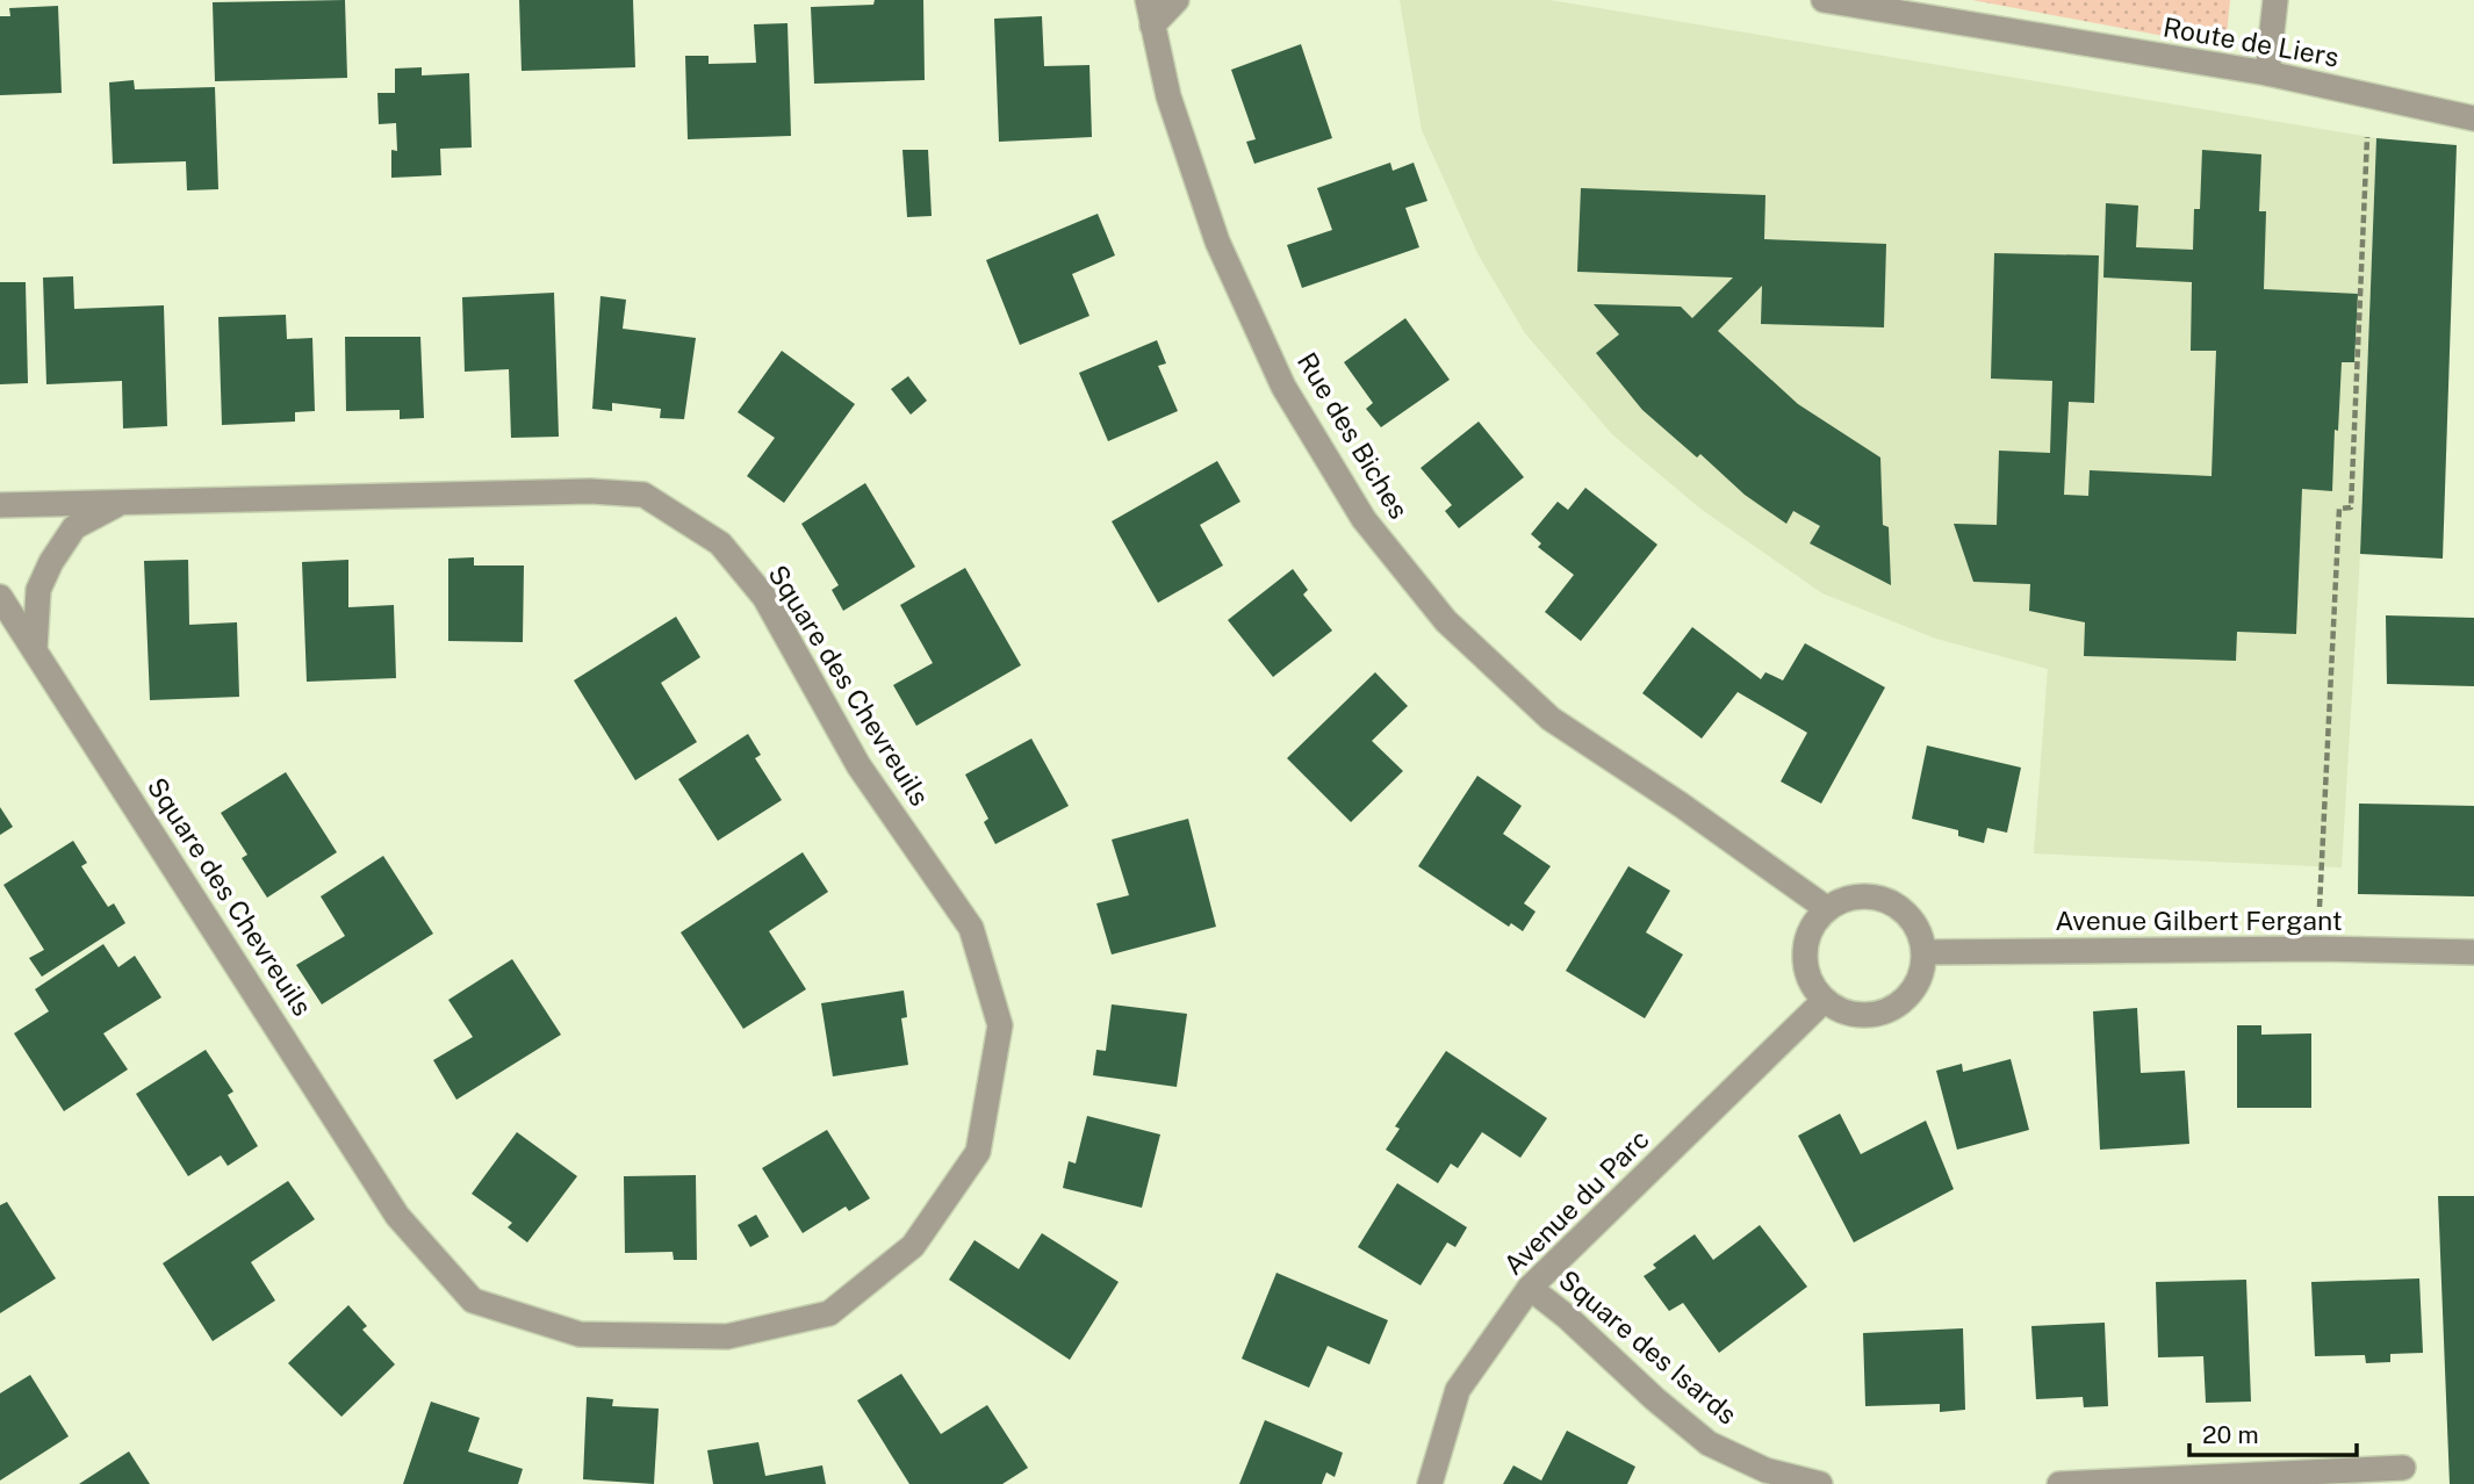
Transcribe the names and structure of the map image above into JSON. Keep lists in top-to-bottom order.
{
  "streets": {
    "street": [
      "Route de Liers",
      "Rue des Biches",
      "Square des Chevreuils",
      "Avenue Gilbert Fergant",
      "Avenue du Parc",
      "Square des Isards"
    ]
  },
  "crossings": [
    ["Rue des Biches", "Avenue Gilbert Fergant"],
    ["Rue des Biches", "Avenue du Parc"],
    ["Avenue Gilbert Fergant", "Avenue du Parc"],
    ["Avenue du Parc", "Square des Isards"]
  ],
  "scale_bar": "20 m"
}
